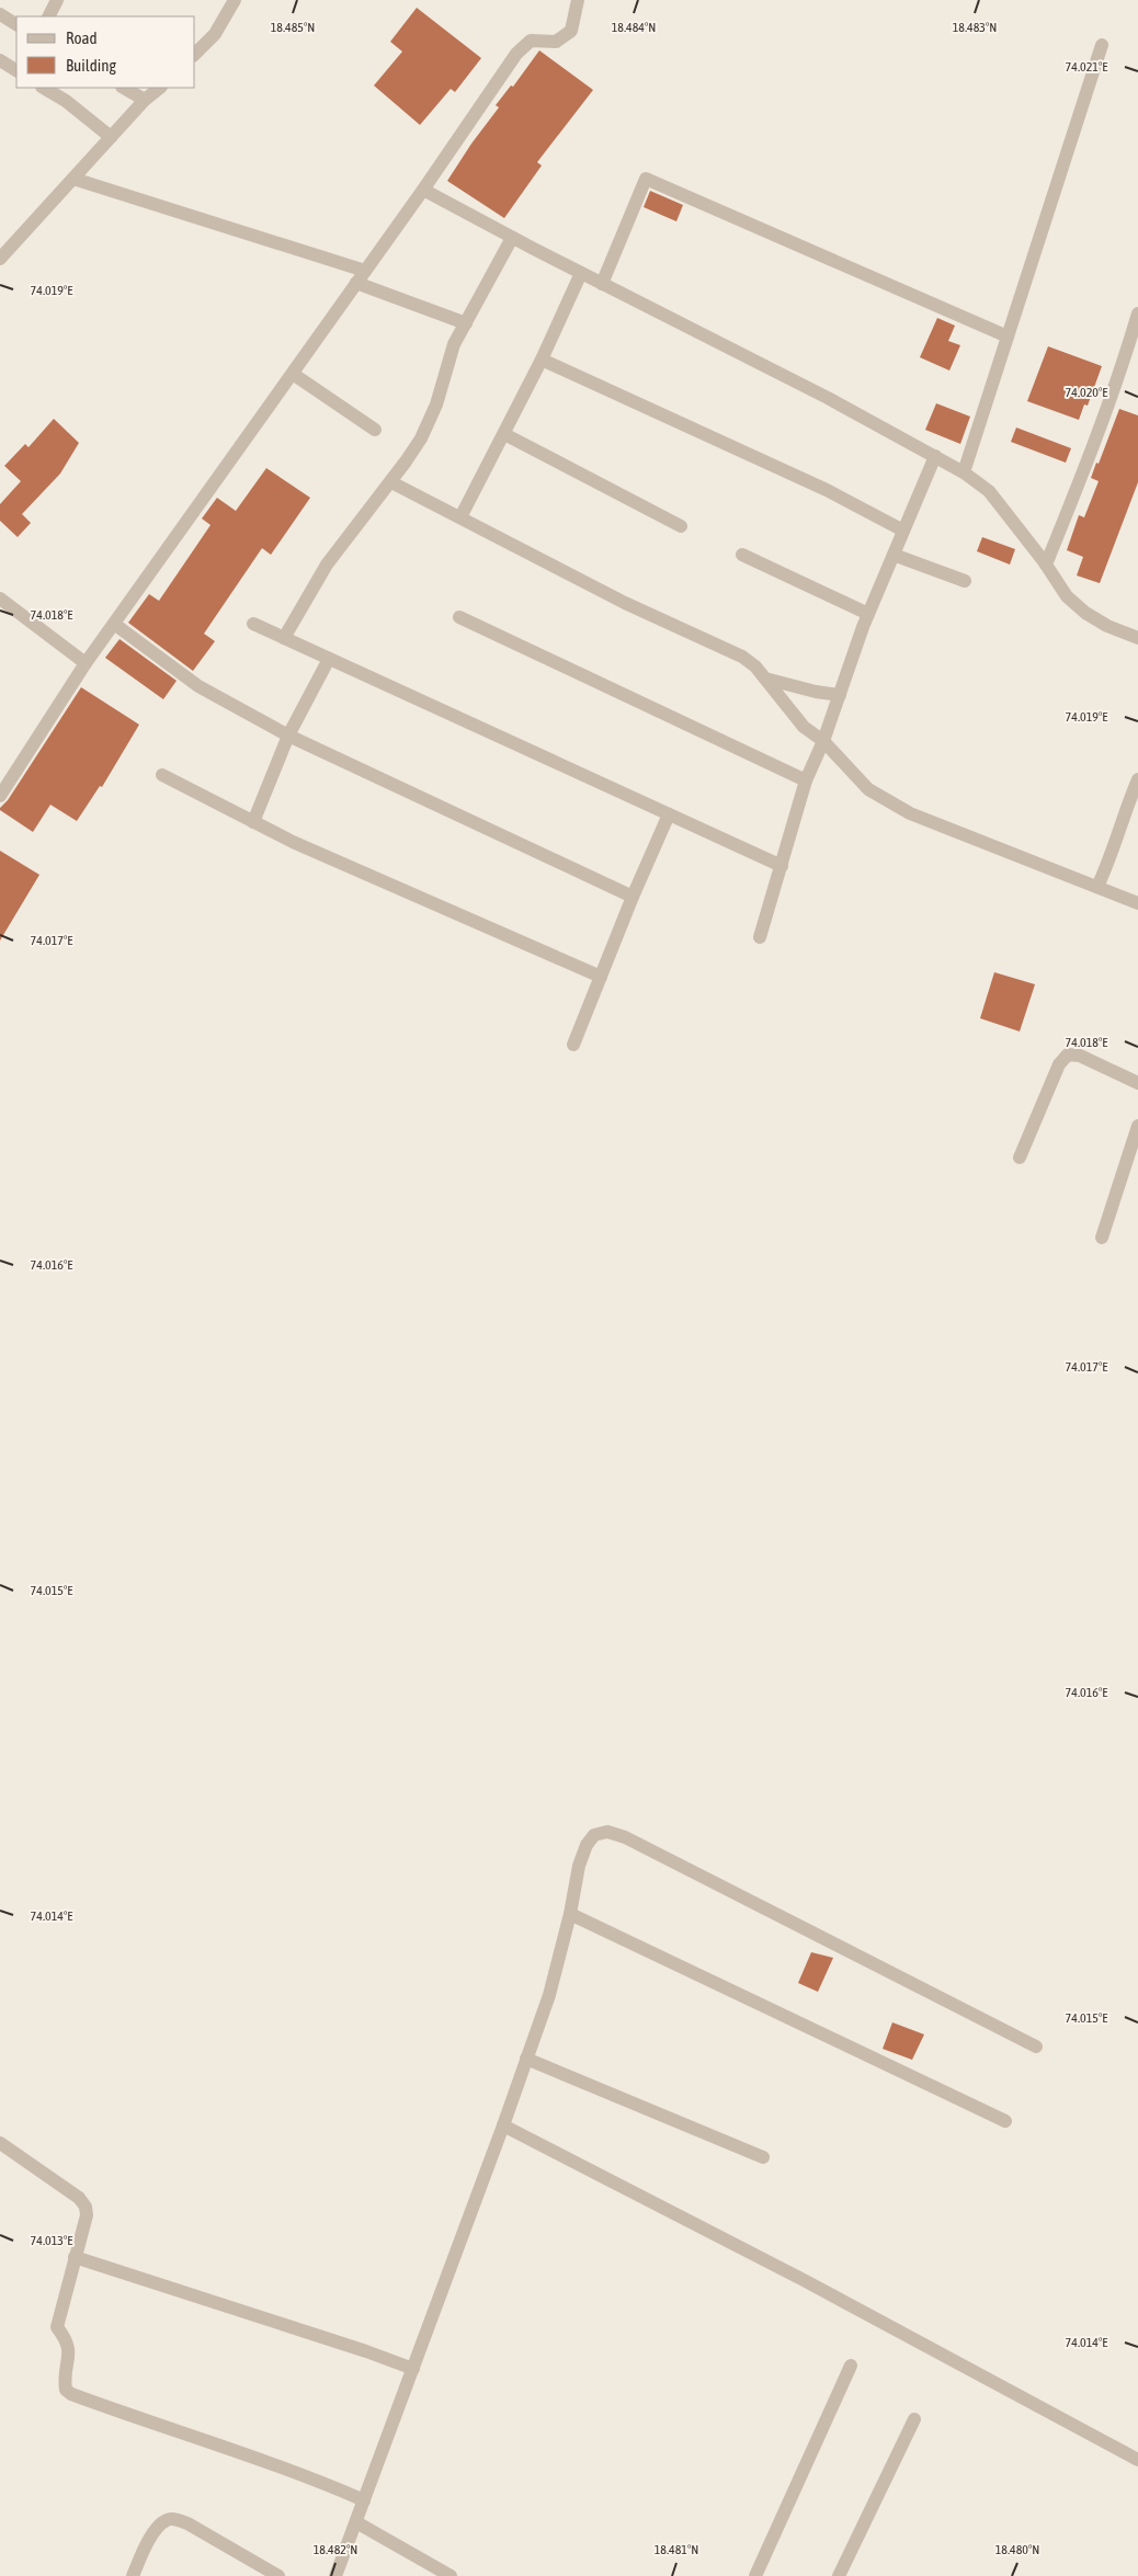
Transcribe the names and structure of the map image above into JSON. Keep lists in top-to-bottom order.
{
  "legend": ["Road", "Building"],
  "coordinates": [
    "18.485°N",
    "18.484°N",
    "18.483°N",
    "74.021°E",
    "74.019°E",
    "74.020°E",
    "74.018°E",
    "74.017°E",
    "74.016°E",
    "74.015°E",
    "74.014°E",
    "74.013°E",
    "18.482°N",
    "18.481°N",
    "18.480°N"
  ]
}
